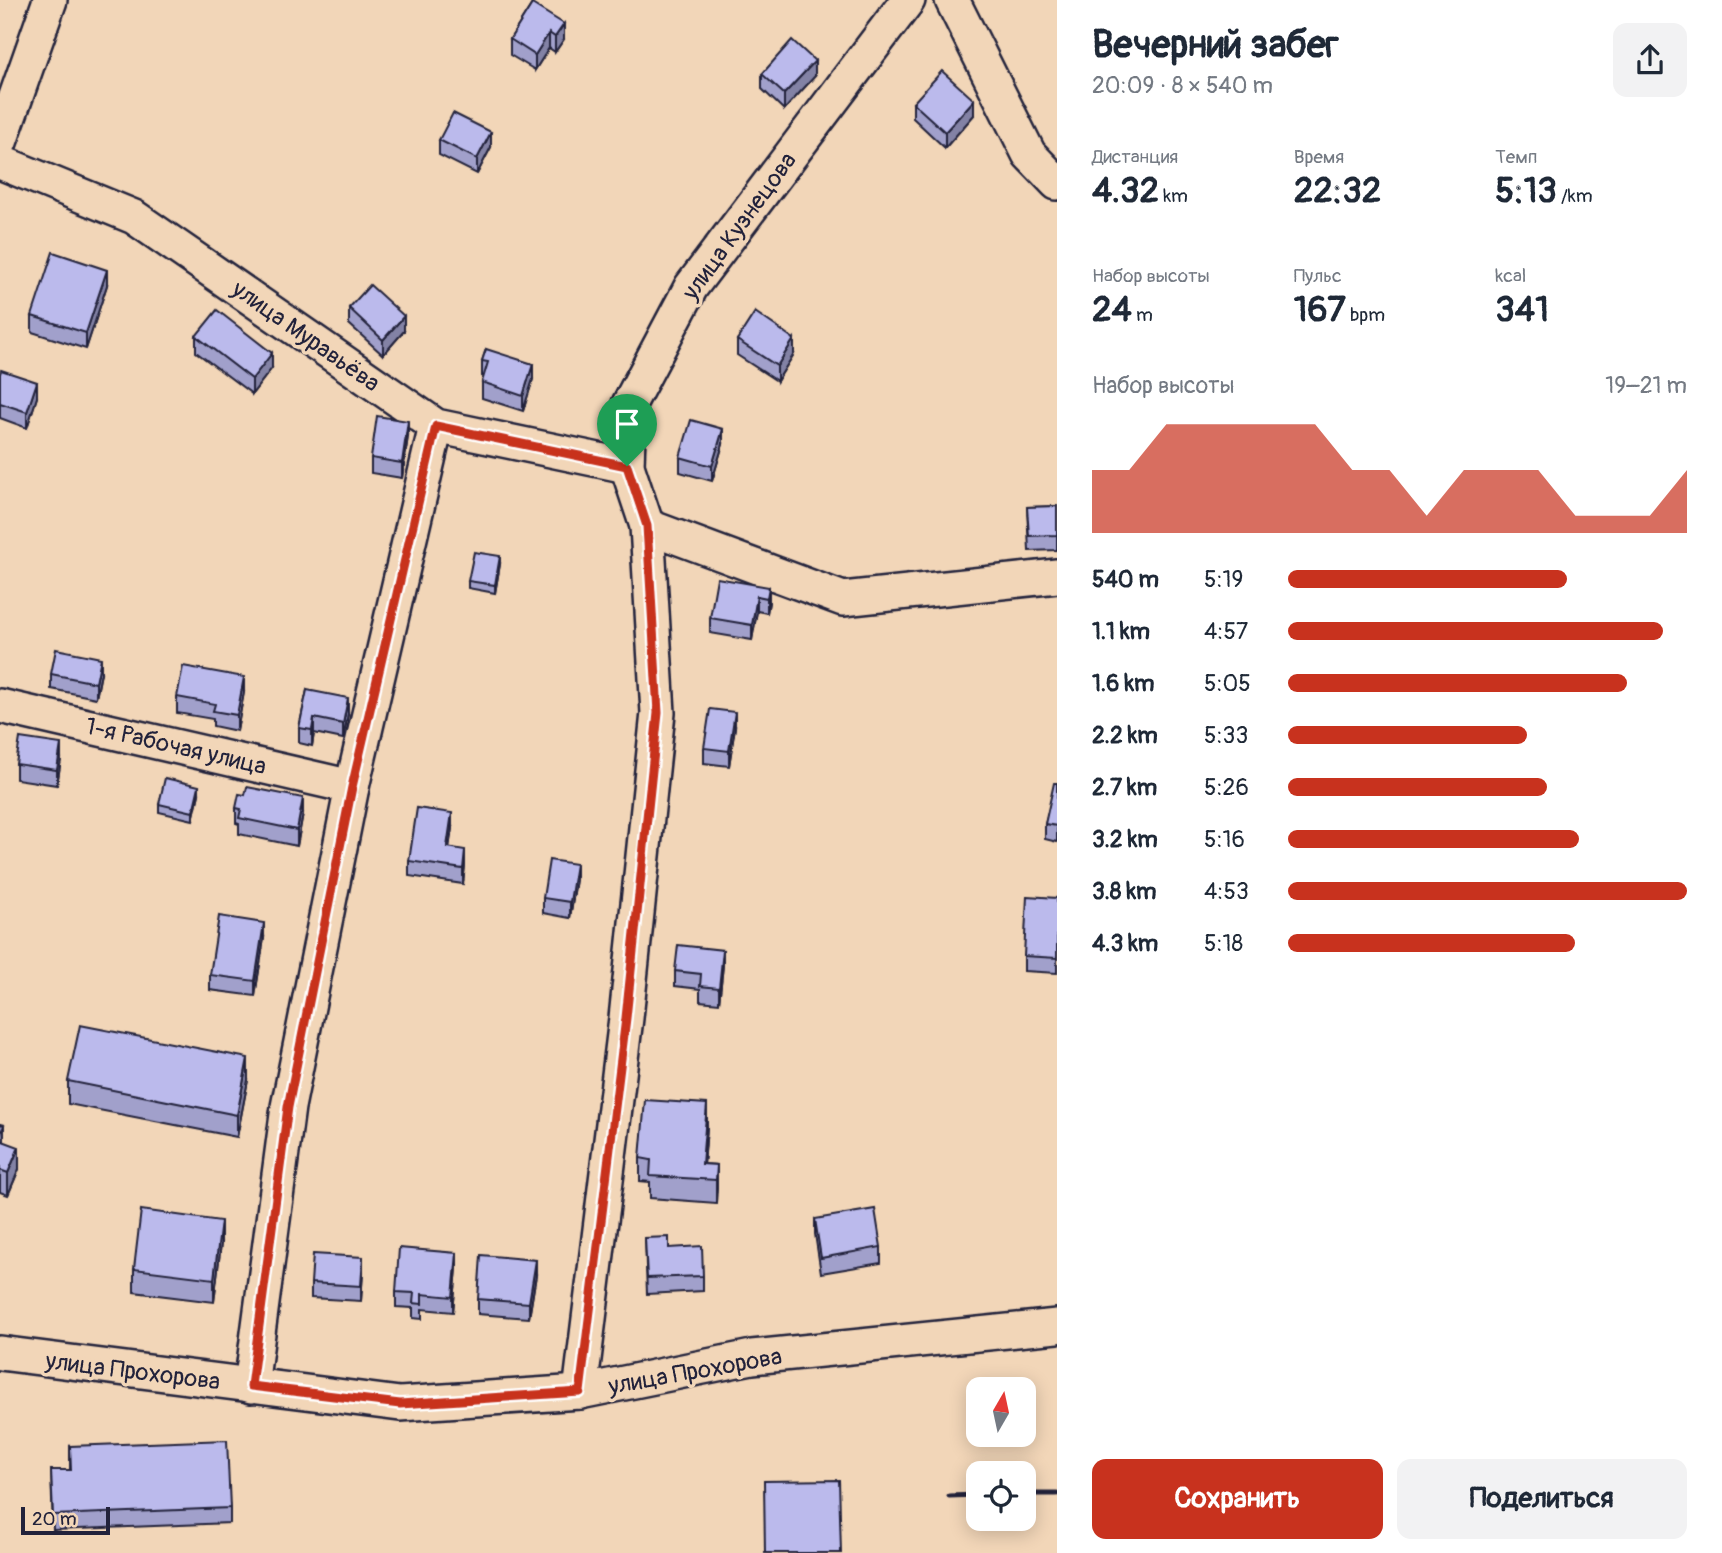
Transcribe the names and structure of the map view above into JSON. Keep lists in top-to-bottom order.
{
  "streets": {
    "street": [
      "улица Кузнецова",
      "улица Муравьёва",
      "1-я Рабочая улица",
      "улица Прохорова"
    ]
  },
  "crossings": [
    ["улица Кузнецова", "улица Муравьёва"],
    ["улица Кузнецова", "улица Прохорова"]
  ],
  "scale_bar": "20 m",
  "north": "top",
  "page": {
    "heading": ["Вечерний забег", "20:09 · 8 × 540 m"],
    "stats": [
      ["Дистанция", "4.32 km"],
      ["Время", "22:32"],
      ["Темп", "5:13 /km"],
      ["Набор высоты", "24 m"],
      ["Пульс", "167 bpm"],
      ["kcal", "341"]
    ],
    "chart": ["Набор высоты", "19–21 m"],
    "list": [
      {
        "name": "540 m",
        "note": "5:19"
      },
      {
        "name": "1.1 km",
        "note": "4:57"
      },
      {
        "name": "1.6 km",
        "note": "5:05"
      },
      {
        "name": "2.2 km",
        "note": "5:33"
      },
      {
        "name": "2.7 km",
        "note": "5:26"
      },
      {
        "name": "3.2 km",
        "note": "5:16"
      },
      {
        "name": "3.8 km",
        "note": "4:53"
      },
      {
        "name": "4.3 km",
        "note": "5:18"
      }
    ],
    "buttons": ["Сохранить", "Поделиться"],
    "scale": "20 m"
  }
}
